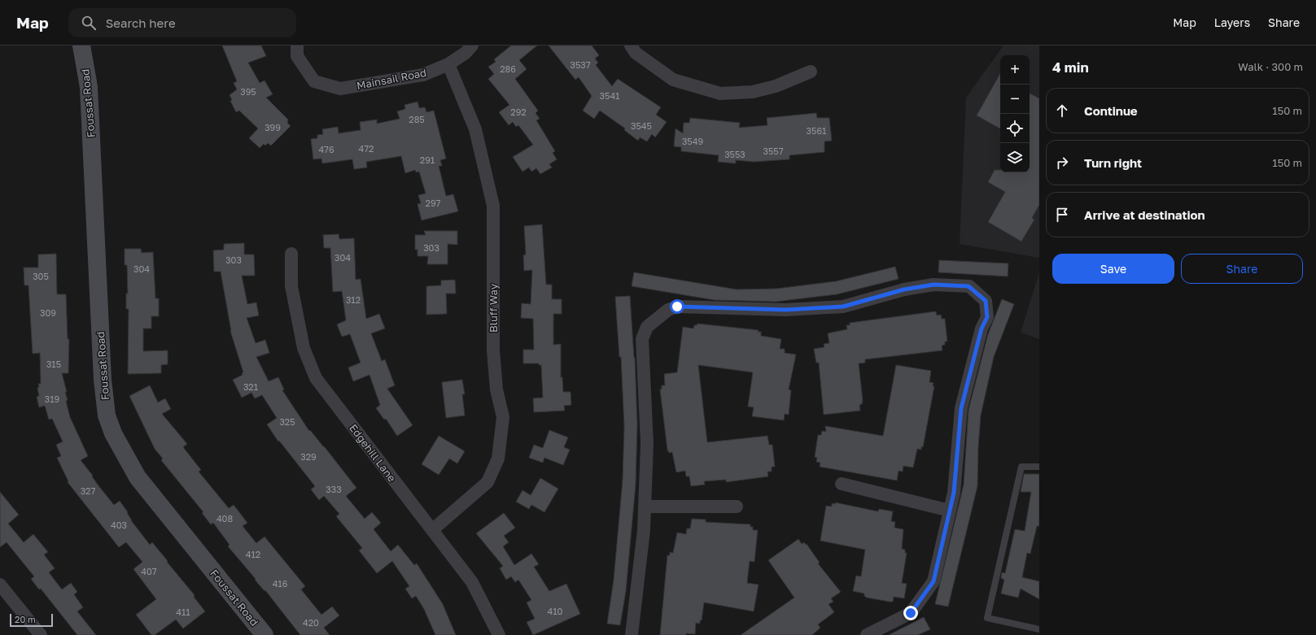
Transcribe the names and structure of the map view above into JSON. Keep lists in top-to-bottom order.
{
  "streets": {
    "main road": ["Foussat Road"],
    "street": ["Mainsail Road", "Bluff Way", "Edgehill Lane"]
  },
  "crossings": [
    ["Mainsail Road", "Bluff Way"],
    ["Bluff Way", "Edgehill Lane"]
  ],
  "house_numbers": [
    "3537",
    "286",
    "395",
    "3541",
    "292",
    "285",
    "3545",
    "399",
    "3561",
    "3549",
    "472",
    "476",
    "3557",
    "3553",
    "291",
    "297",
    "303",
    "304",
    "303",
    "304",
    "305",
    "312",
    "309",
    "315",
    "321",
    "319",
    "325",
    "329",
    "333",
    "327",
    "408",
    "403",
    "412",
    "407",
    "416",
    "410",
    "411",
    "420"
  ],
  "scale_bar": "20 m",
  "page": {
    "header": "Map",
    "search": "Search here",
    "nav": ["Map", "Layers", "Share"],
    "heading": ["4 min", "Walk · 300 m"],
    "map_buttons": ["+", "−"],
    "list": [
      ["Continue", "150 m"],
      ["Turn right", "150 m"],
      "Arrive at destination"
    ],
    "buttons": ["Save", "Share"],
    "scale": "20 m"
  }
}
